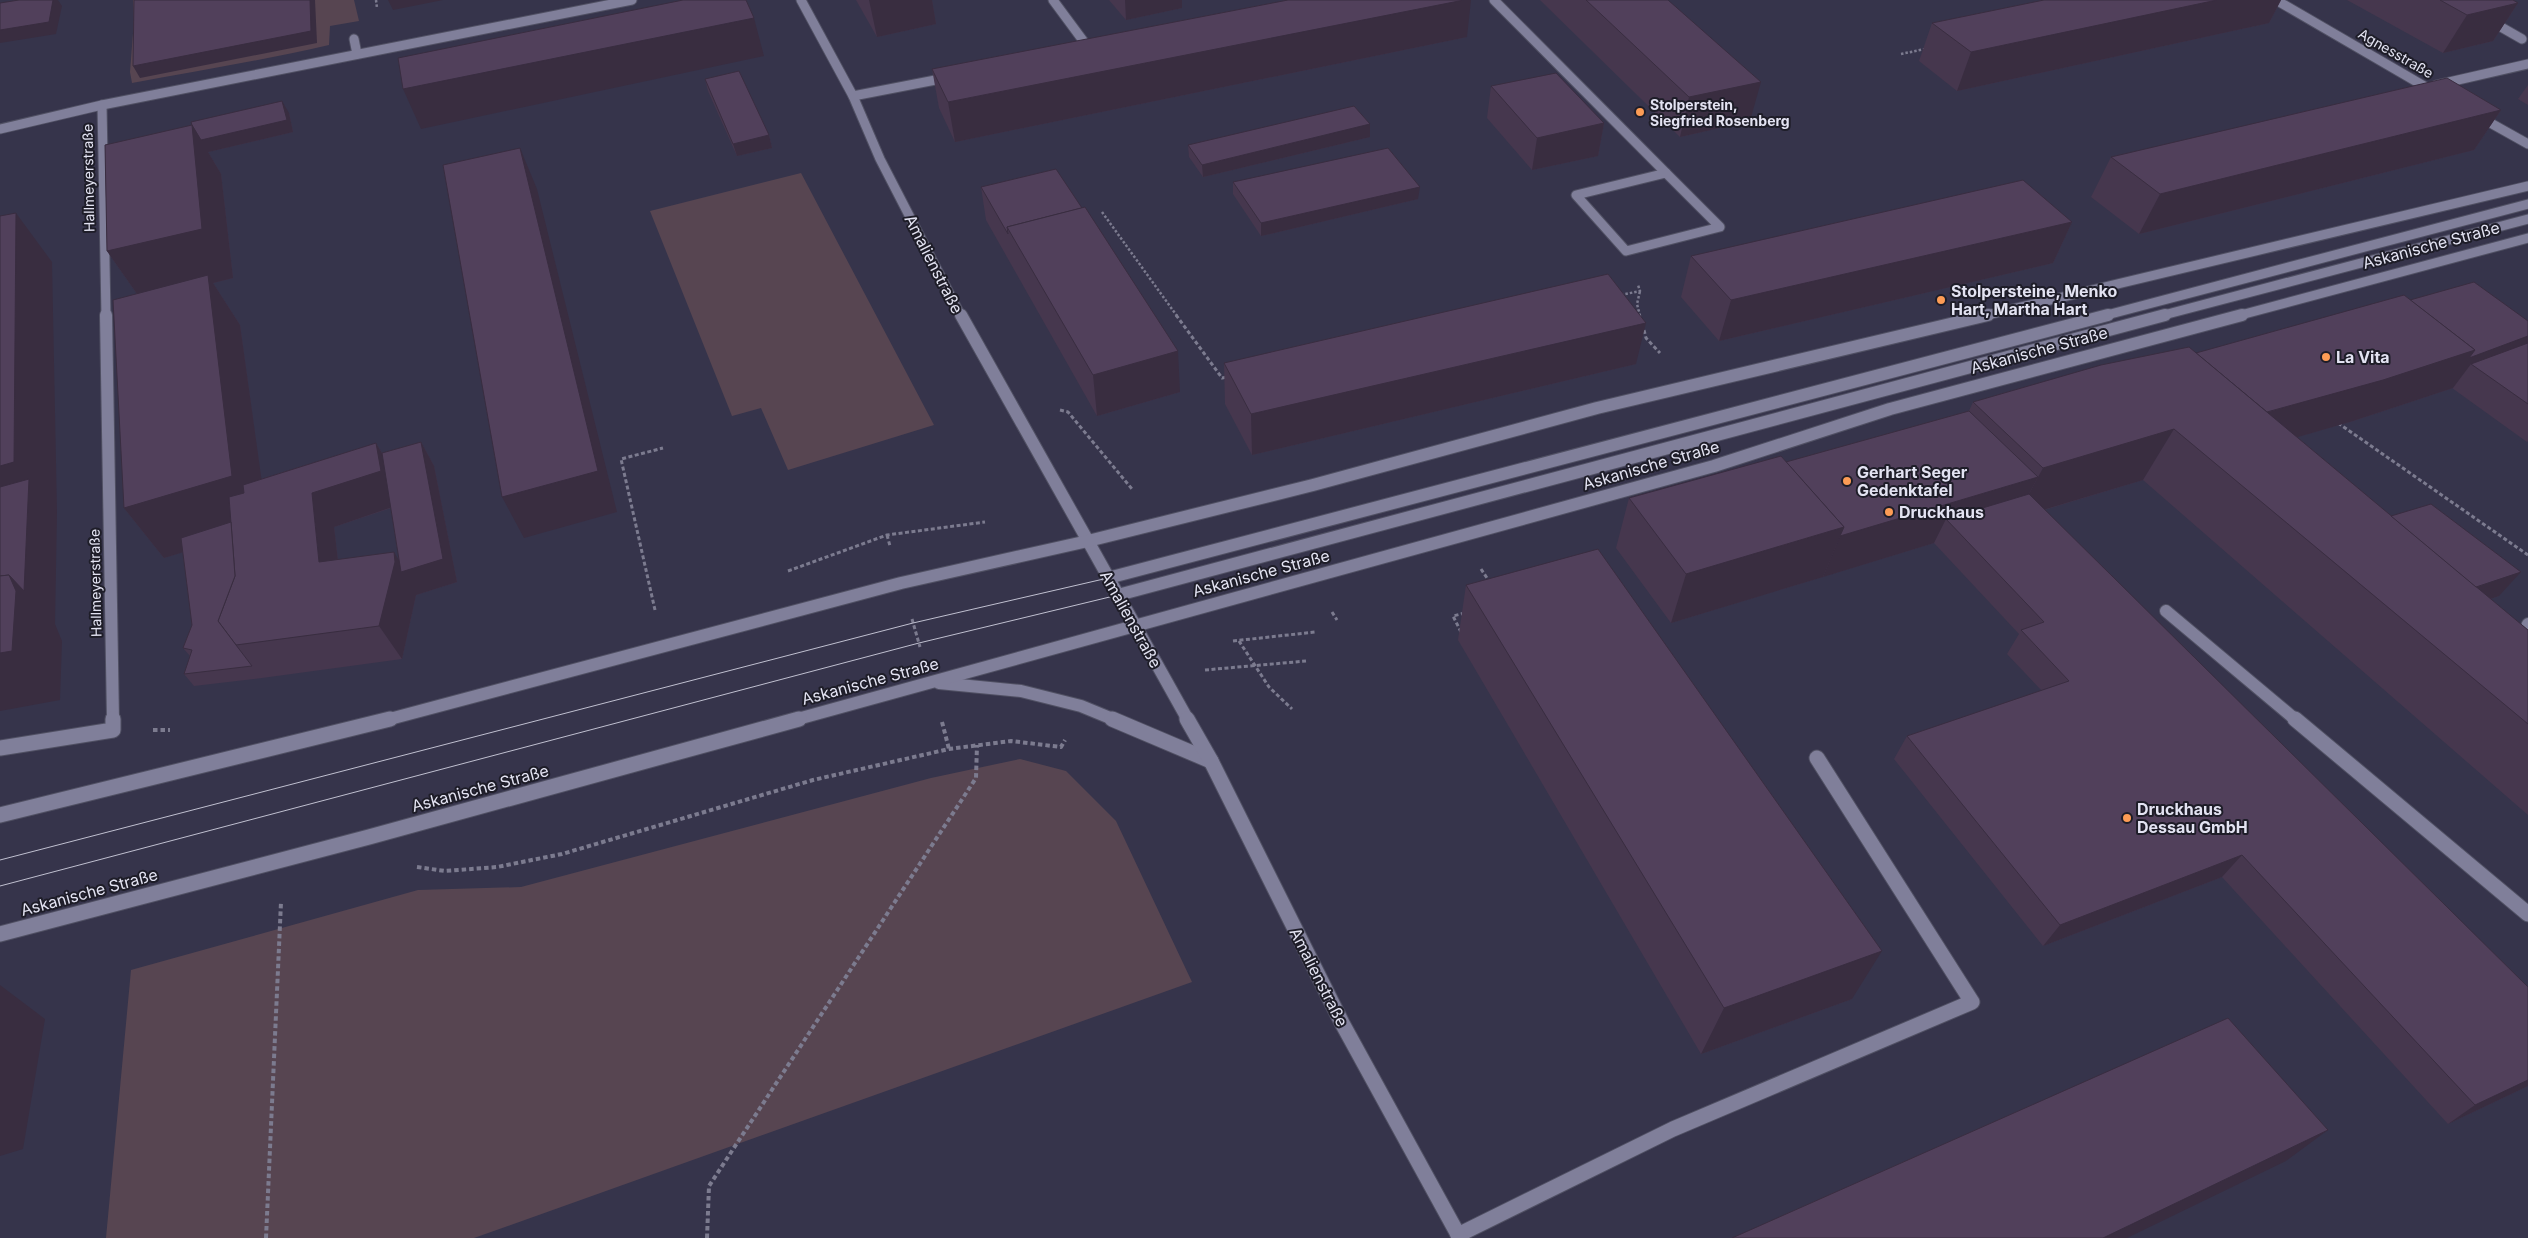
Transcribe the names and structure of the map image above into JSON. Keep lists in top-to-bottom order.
{
  "streets": {
    "main road": [
      "Agnesstraße",
      "Hallmeyerstraße",
      "Askanische Straße",
      "Amalienstraße"
    ]
  },
  "crossings": [
    ["Askanische Straße", "Amalienstraße"]
  ],
  "places": [
    "Stolperstein, Siegfried Rosenberg",
    "Stolpersteine, Menko Hart, Martha Hart",
    "La Vita",
    "Gerhart Seger Gedenktafel",
    "Druckhaus",
    "Druckhaus Dessau GmbH"
  ]
}
